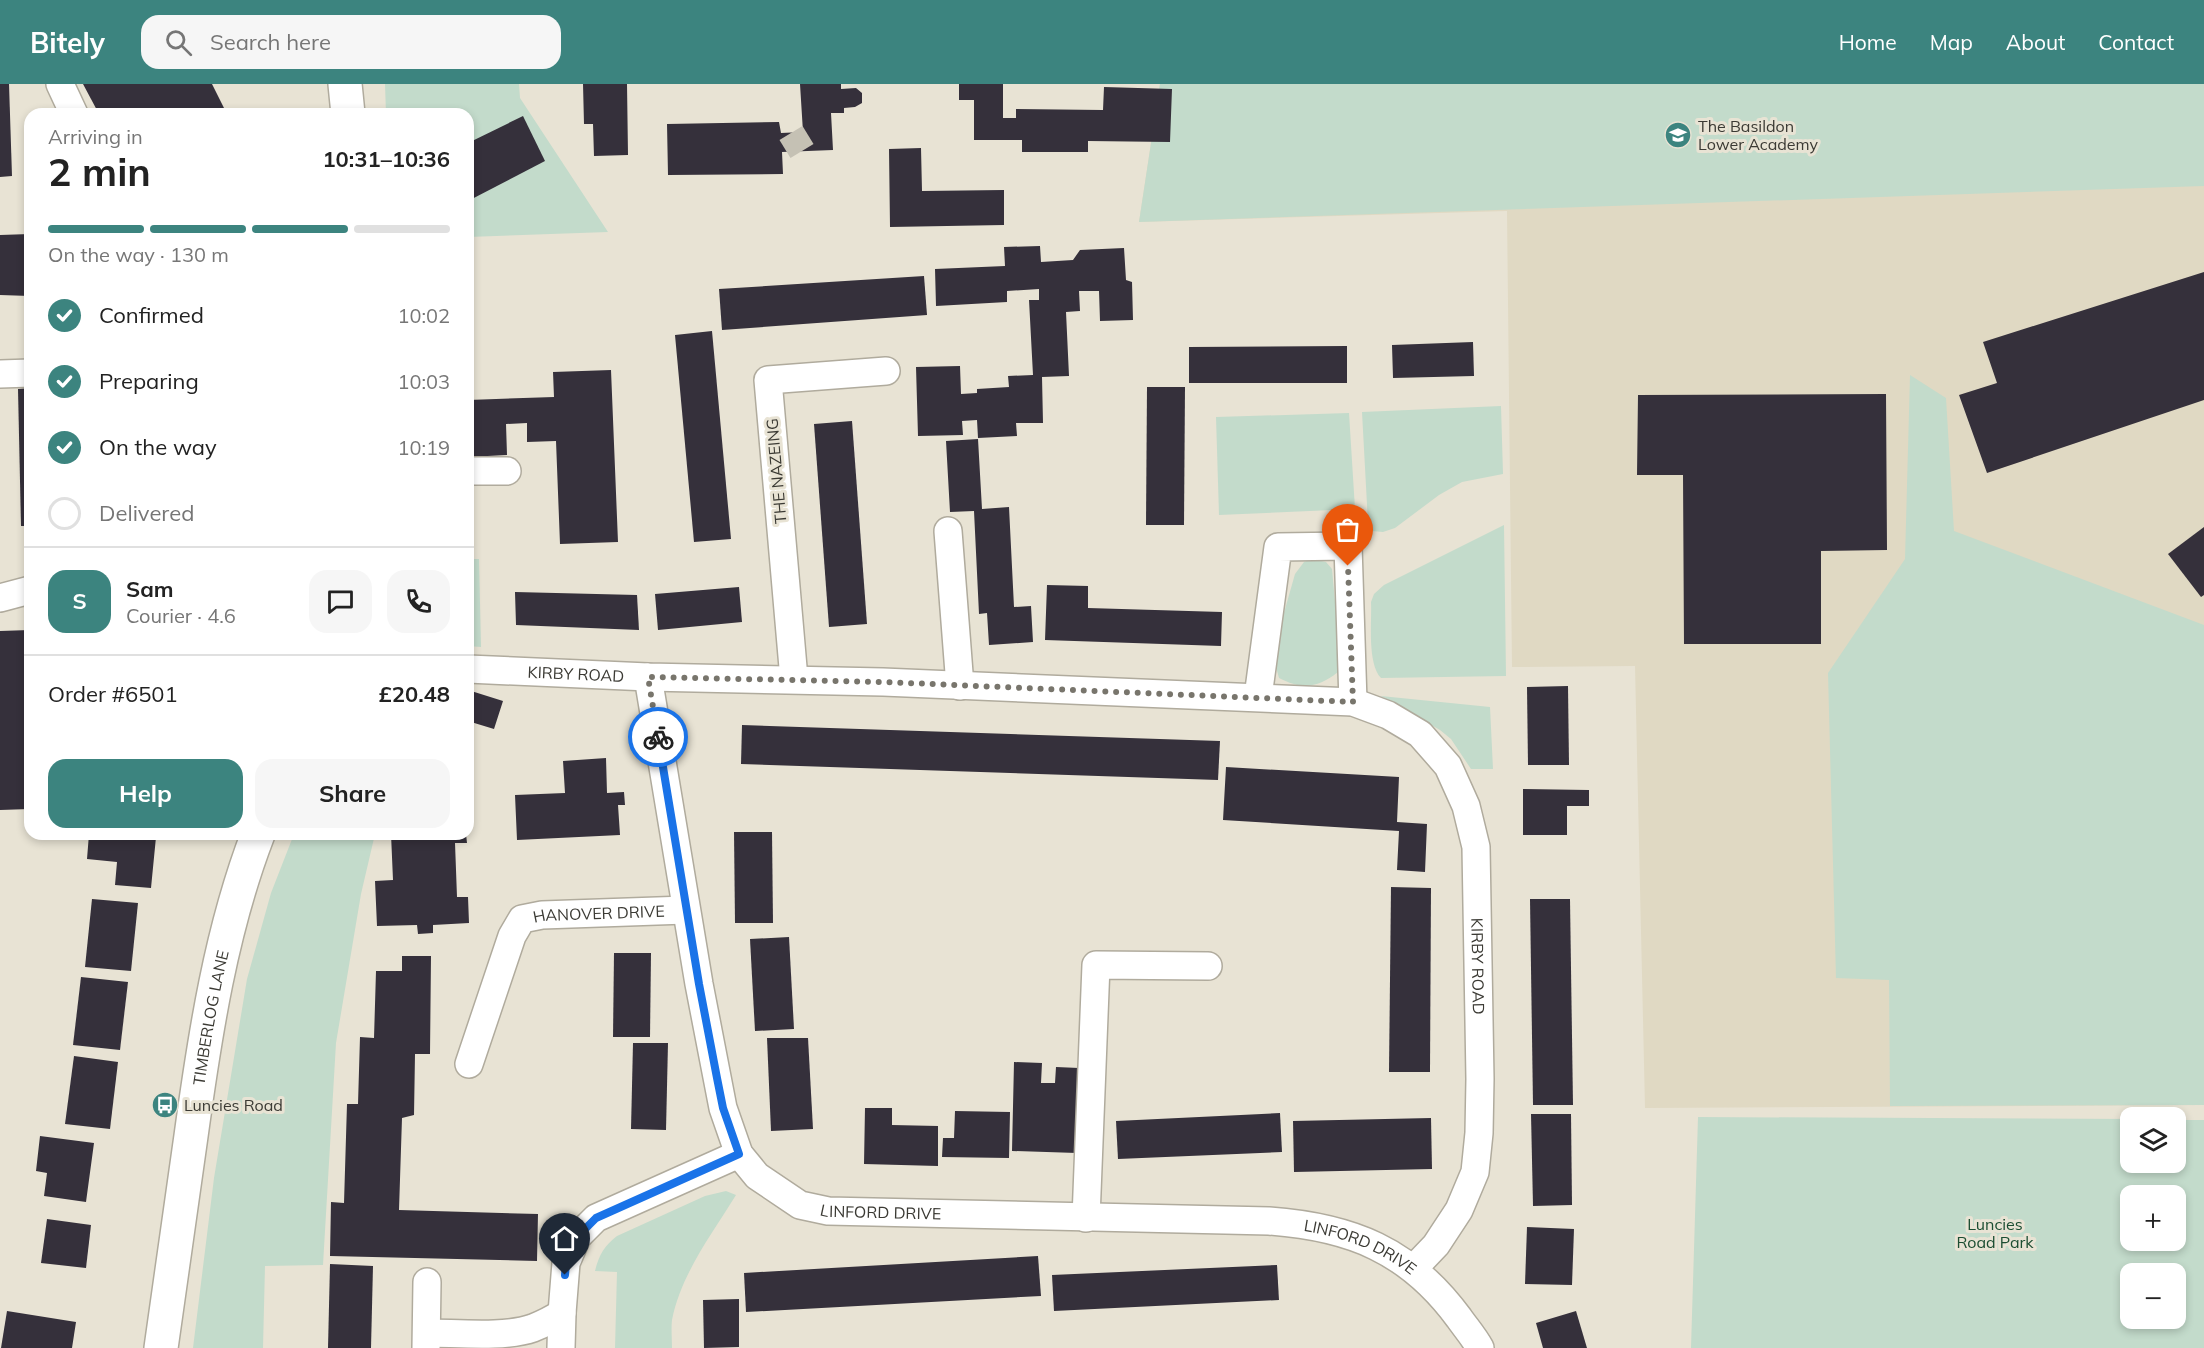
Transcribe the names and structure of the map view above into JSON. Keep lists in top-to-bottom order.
{
  "streets": {
    "main road": ["TIMBERLOG LANE"],
    "street": [
      "THE NAZEING",
      "KIRBY ROAD",
      "HANOVER DRIVE",
      "LINFORD DRIVE"
    ]
  },
  "crossings": [
    ["THE NAZEING", "KIRBY ROAD"],
    ["KIRBY ROAD", "LINFORD DRIVE"],
    ["HANOVER DRIVE", "LINFORD DRIVE"]
  ],
  "parks": ["Luncies Road Park"],
  "places": {
    "school or university": ["The Basildon Lower Academy"],
    "bus stop": ["Luncies Road"]
  },
  "page": {
    "header": "Bitely",
    "search": "Search here",
    "nav": [
      "Home",
      "Map",
      "About",
      "Contact"
    ],
    "heading": ["2 min", "Arriving in", "10:31–10:36"],
    "panel": [
      "Sam",
      "Courier · 4.6",
      "Order #6501",
      "£20.48"
    ],
    "bar": "On the way · 130 m",
    "list": [
      ["Confirmed", "10:02"],
      ["Preparing", "10:03"],
      ["On the way", "10:19"],
      "Delivered"
    ],
    "round": "S",
    "buttons": ["Help", "Share"],
    "map_buttons": ["+", "−"]
  }
}
